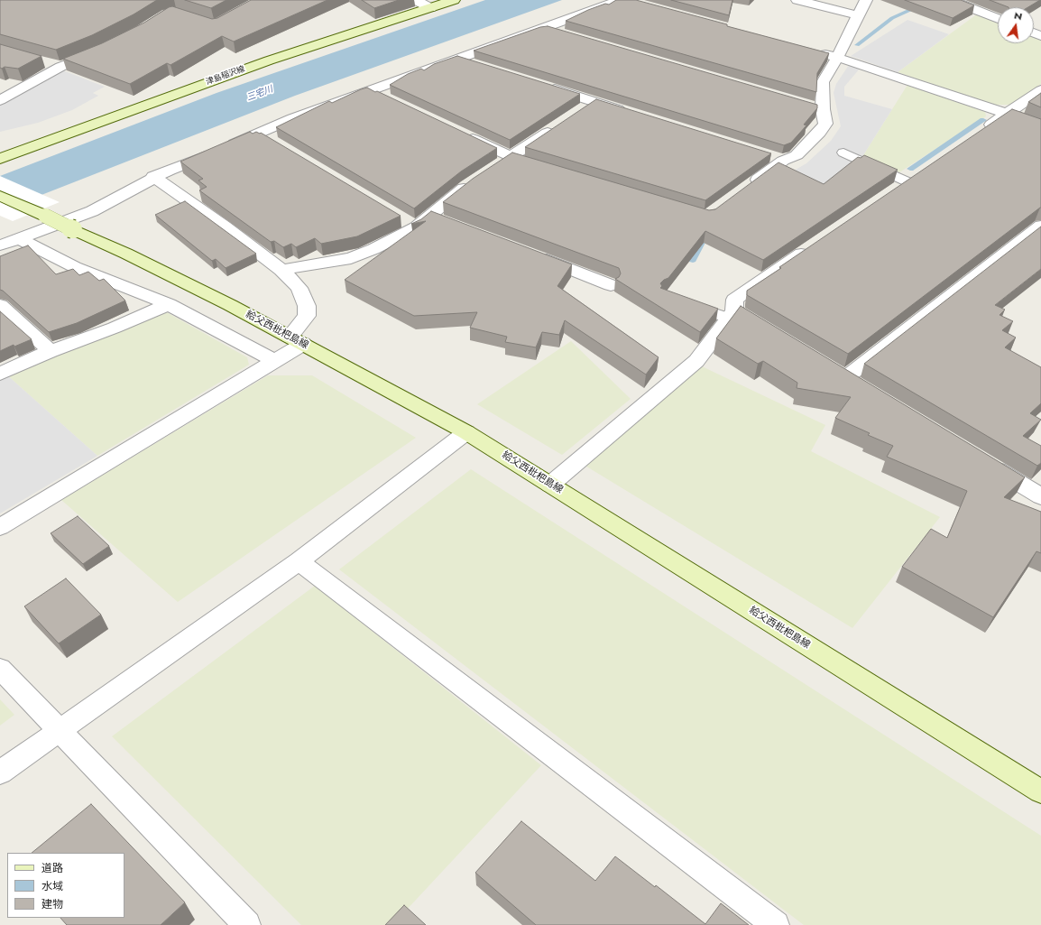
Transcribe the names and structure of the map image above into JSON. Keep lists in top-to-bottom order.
{
  "streets": {
    "main road": ["津島稲沢線", "給父西枇杷島線"]
  },
  "water": ["三宅川"],
  "legend": ["道路", "水域", "建物"],
  "north": "top"
}
